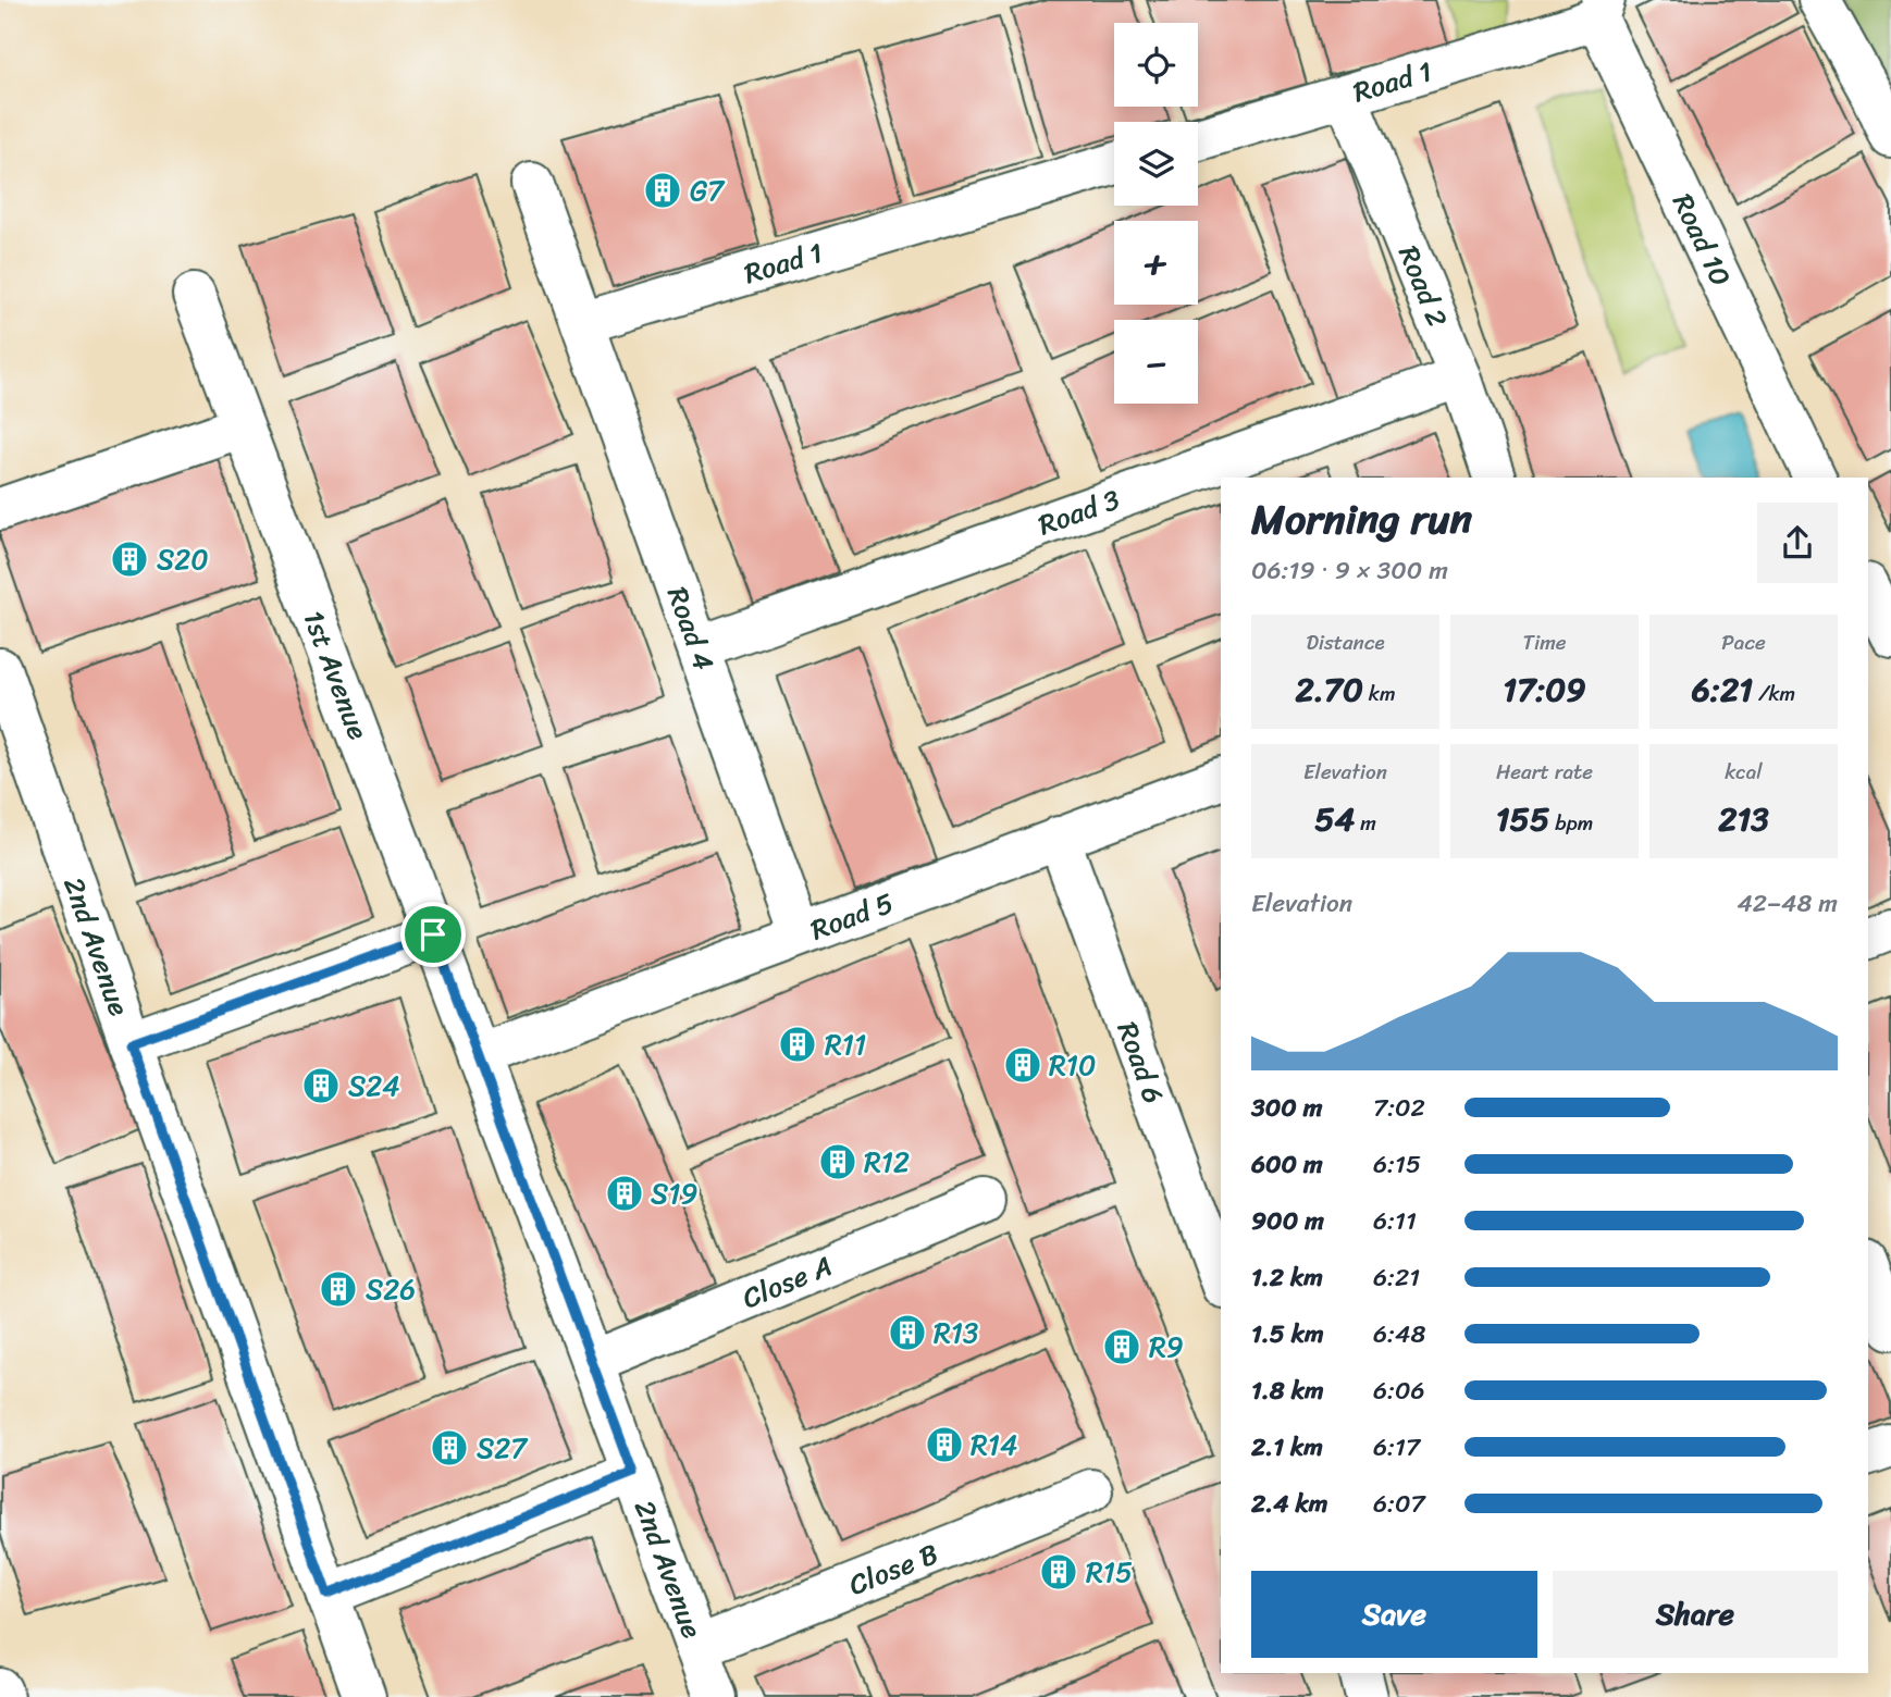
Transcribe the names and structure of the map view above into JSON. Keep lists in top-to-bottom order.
{
  "streets": {
    "street": [
      "Road 1",
      "Road 10",
      "Road 2",
      "Road 3",
      "Road 4",
      "1st Avenue",
      "Road 5",
      "2nd Avenue",
      "Road 6",
      "Close A",
      "Close B"
    ]
  },
  "crossings": [
    ["Road 1", "Road 10"],
    ["Road 1", "Road 2"],
    ["Road 1", "Road 4"],
    ["Road 2", "Road 3"],
    ["Road 3", "Road 4"],
    ["Road 4", "Road 5"],
    ["1st Avenue", "Road 5"],
    ["1st Avenue", "2nd Avenue"],
    ["Road 5", "2nd Avenue"],
    ["Road 5", "Road 6"],
    ["2nd Avenue", "Close A"],
    ["2nd Avenue", "Close B"]
  ],
  "places": {
    "building": [
      "G7",
      "S20",
      "R11",
      "R10",
      "S24",
      "R12",
      "S19",
      "S26",
      "R13",
      "R9",
      "R14",
      "S27",
      "R15"
    ]
  },
  "page": {
    "map_buttons": ["+", "−"],
    "heading": ["Morning run", "06:19 · 9 × 300 m"],
    "stats": [
      ["Distance", "2.70 km"],
      ["Time", "17:09"],
      ["Pace", "6:21 /km"],
      ["Elevation", "54 m"],
      ["Heart rate", "155 bpm"],
      ["kcal", "213"]
    ],
    "chart": ["Elevation", "42–48 m"],
    "list": [
      {
        "name": "300 m",
        "note": "7:02"
      },
      {
        "name": "600 m",
        "note": "6:15"
      },
      {
        "name": "900 m",
        "note": "6:11"
      },
      {
        "name": "1.2 km",
        "note": "6:21"
      },
      {
        "name": "1.5 km",
        "note": "6:48"
      },
      {
        "name": "1.8 km",
        "note": "6:06"
      },
      {
        "name": "2.1 km",
        "note": "6:17"
      },
      {
        "name": "2.4 km",
        "note": "6:07"
      }
    ],
    "buttons": ["Save", "Share"]
  }
}
